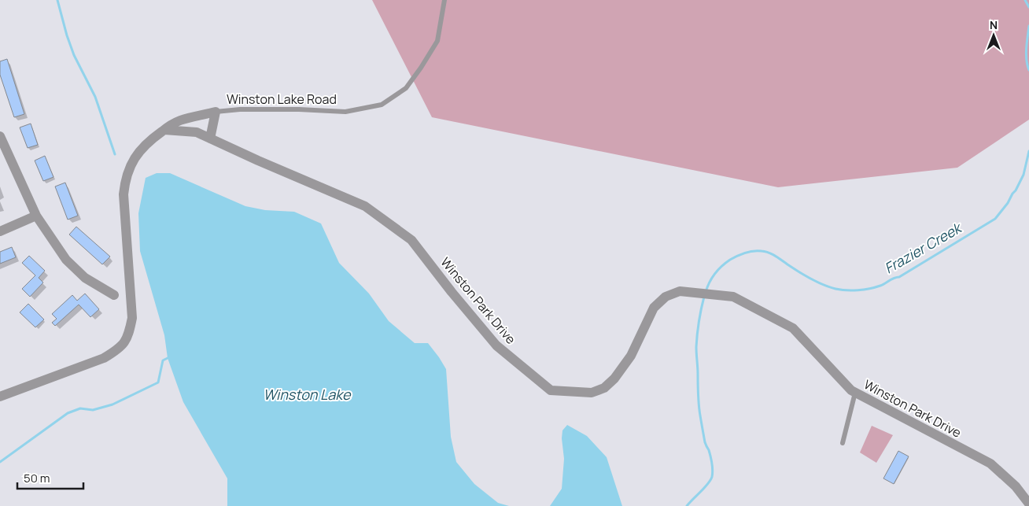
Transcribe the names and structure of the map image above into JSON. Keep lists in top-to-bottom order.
{
  "streets": {
    "street": ["Winston Lake Road", "Winston Park Drive"]
  },
  "crossings": [
    ["Winston Lake Road", "Winston Park Drive"]
  ],
  "water": ["Frazier Creek", "Winston Lake"],
  "scale_bar": "50 m",
  "north": "top"
}
